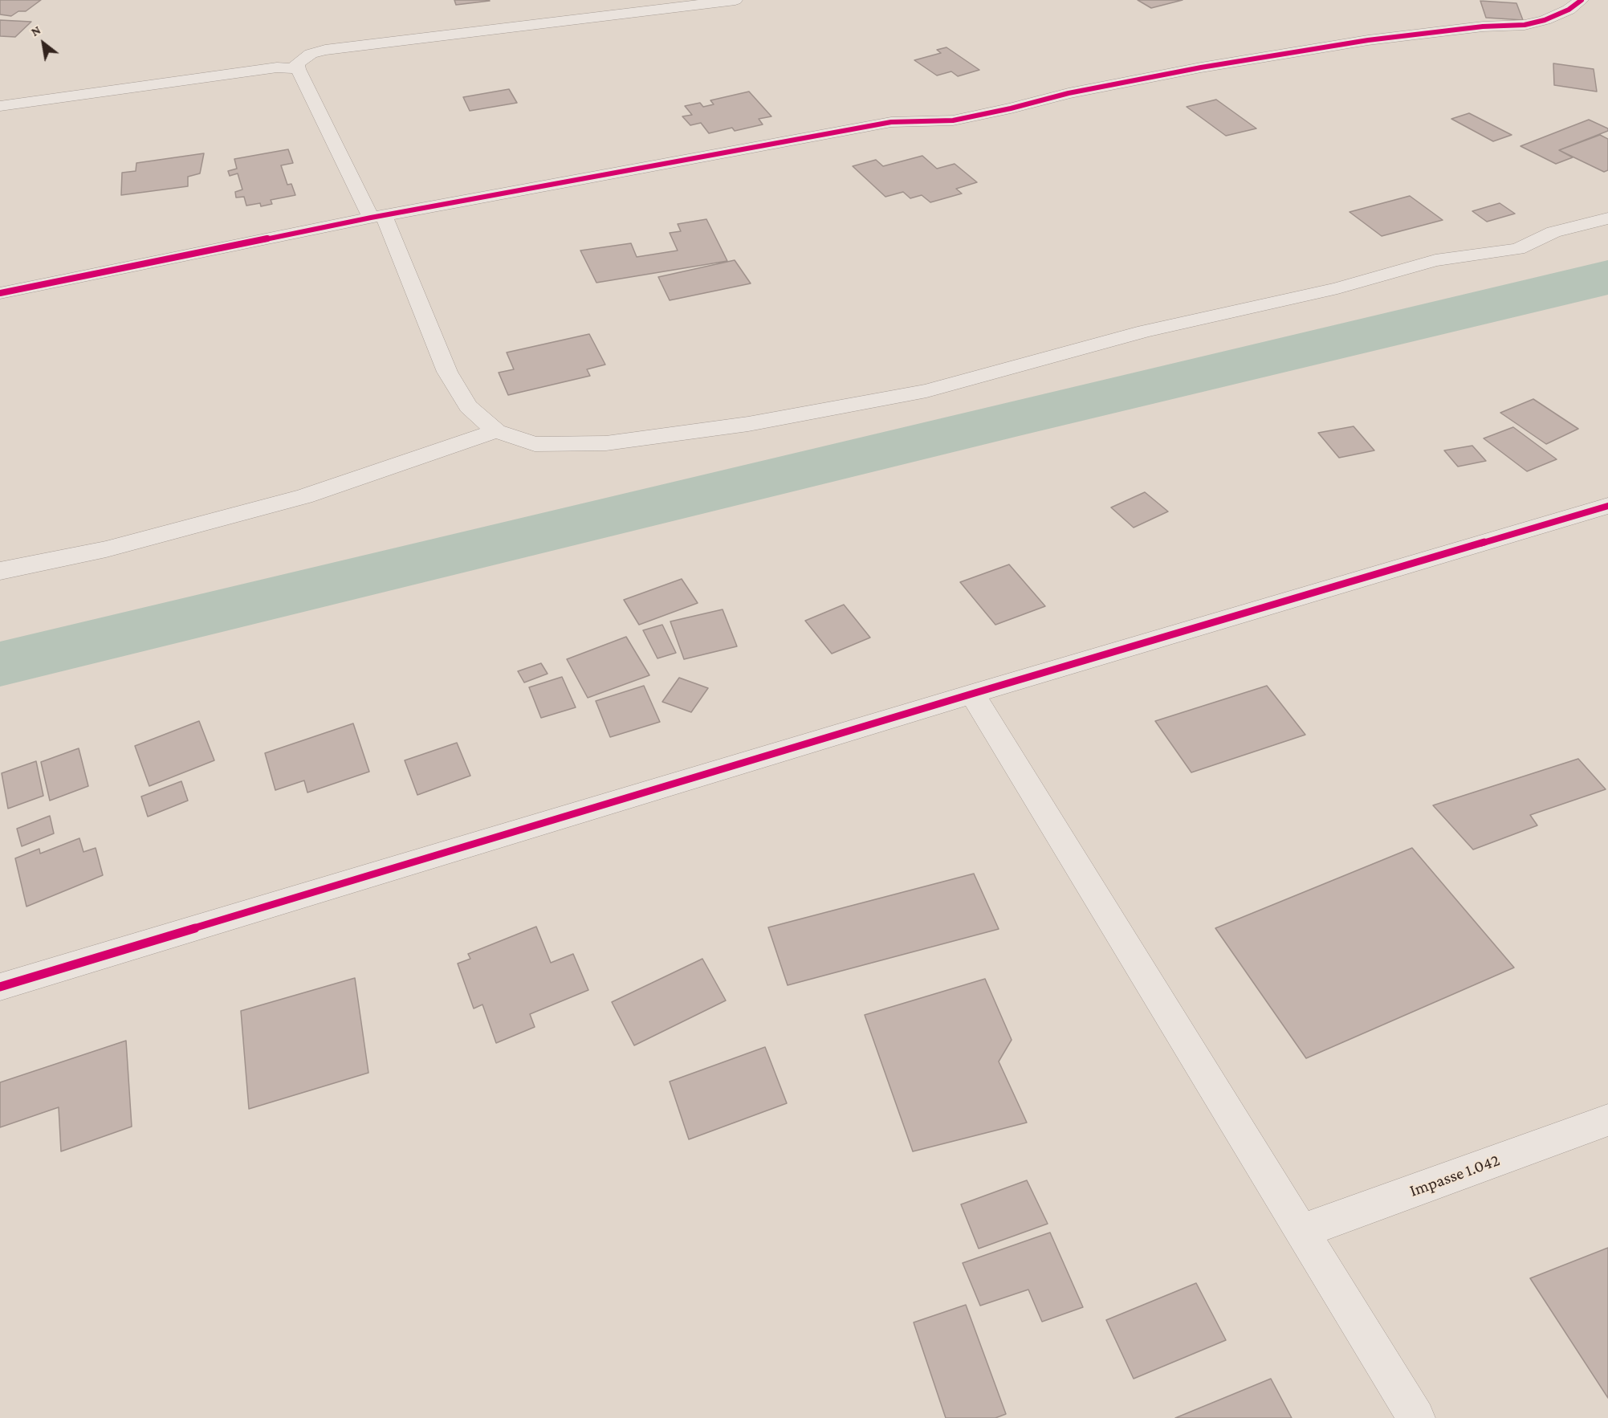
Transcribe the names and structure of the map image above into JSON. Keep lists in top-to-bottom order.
{
  "streets": {
    "street": ["Impasse 1.042"]
  },
  "north": "top left"
}
